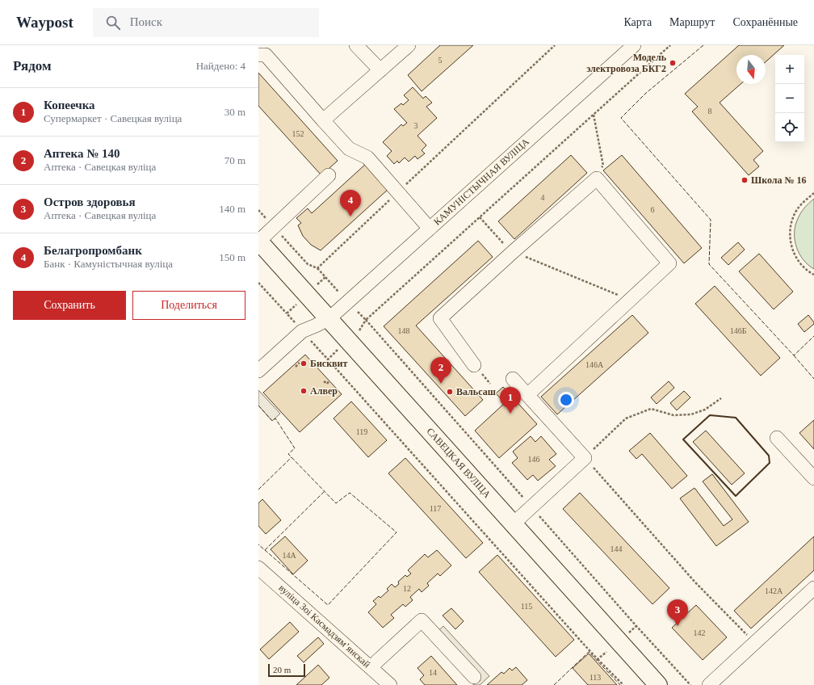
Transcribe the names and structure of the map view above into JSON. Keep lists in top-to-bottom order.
{
  "streets": {
    "main road": ["САВЕЦКАЯ ВУЛІЦА"],
    "street": ["КАМУНІСТЫЧНАЯ ВУЛІЦА", "вуліца Зоі Касмадзямʼянскай"]
  },
  "crossings": [
    ["КАМУНІСТЫЧНАЯ ВУЛІЦА", "САВЕЦКАЯ ВУЛІЦА"]
  ],
  "places": [
    "Модель электровоза БКГ2",
    "Школа № 16",
    "Бисквит",
    "Алвер",
    "Вальсаш"
  ],
  "house_numbers": [
    "5",
    "8",
    "3",
    "152",
    "4",
    "6",
    "148",
    "146Б",
    "146А",
    "119",
    "146",
    "117",
    "144",
    "14А",
    "12",
    "142А",
    "115",
    "142",
    "14",
    "113"
  ],
  "scale_bar": "20 m",
  "north": "bottom",
  "page": {
    "header": "Waypost",
    "search": "Поиск",
    "nav": ["Карта", "Маршрут", "Сохранённые"],
    "heading": ["Рядом", "Найдено: 4"],
    "map_buttons": ["+", "−"],
    "list": [
      {
        "mark": "1",
        "name": "Копеечка",
        "note": "Супермаркет · Савецкая вуліца",
        "value": "30 m"
      },
      {
        "mark": "2",
        "name": "Аптека № 140",
        "note": "Аптека · Савецкая вуліца",
        "value": "70 m"
      },
      {
        "mark": "3",
        "name": "Остров здоровья",
        "note": "Аптека · Савецкая вуліца",
        "value": "140 m"
      },
      {
        "mark": "4",
        "name": "Белагропромбанк",
        "note": "Банк · Камуністычная вуліца",
        "value": "150 m"
      }
    ],
    "pins": [
      "4",
      "2",
      "1",
      "3"
    ],
    "buttons": ["Сохранить", "Поделиться"],
    "scale": "20 m"
  }
}
